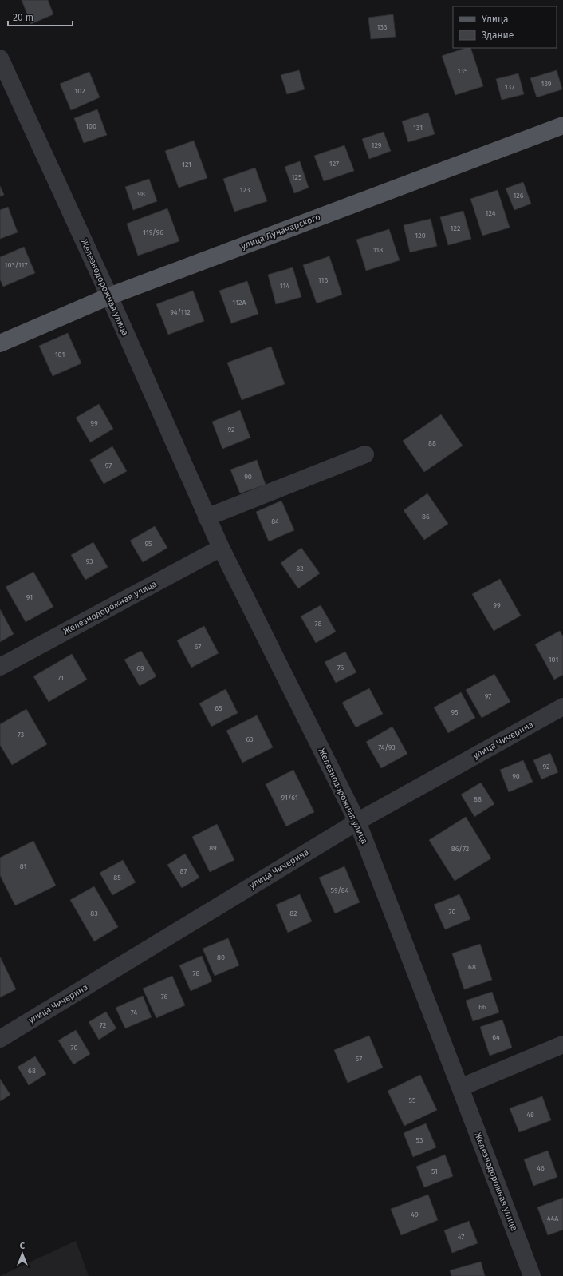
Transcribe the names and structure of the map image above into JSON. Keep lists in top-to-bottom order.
{
  "streets": {
    "main road": ["улица Луначарского"],
    "street": ["Железнодорожная улица", "улица Чичерина"]
  },
  "crossings": [
    ["улица Луначарского", "Железнодорожная улица"],
    ["Железнодорожная улица", "улица Чичерина"]
  ],
  "house_numbers": [
    "133",
    "135",
    "139",
    "137",
    "102",
    "100",
    "131",
    "129",
    "127",
    "121",
    "125",
    "123",
    "98",
    "126",
    "124",
    "122",
    "119/96",
    "120",
    "118",
    "103/117",
    "116",
    "114",
    "112А",
    "94/112",
    "101",
    "99",
    "92",
    "88",
    "97",
    "90",
    "86",
    "84",
    "95",
    "93",
    "82",
    "91",
    "99",
    "78",
    "67",
    "101",
    "76",
    "69",
    "71",
    "97",
    "65",
    "95",
    "73",
    "63",
    "74/93",
    "92",
    "90",
    "91/61",
    "88",
    "89",
    "86/72",
    "81",
    "87",
    "85",
    "59/84",
    "70",
    "83",
    "82",
    "80",
    "68",
    "78",
    "76",
    "66",
    "74",
    "72",
    "64",
    "70",
    "57",
    "68",
    "55",
    "48",
    "53",
    "46",
    "51",
    "49",
    "44А",
    "47"
  ],
  "legend": ["Улица", "Здание"],
  "scale_bar": "20 m",
  "north": "top"
}
